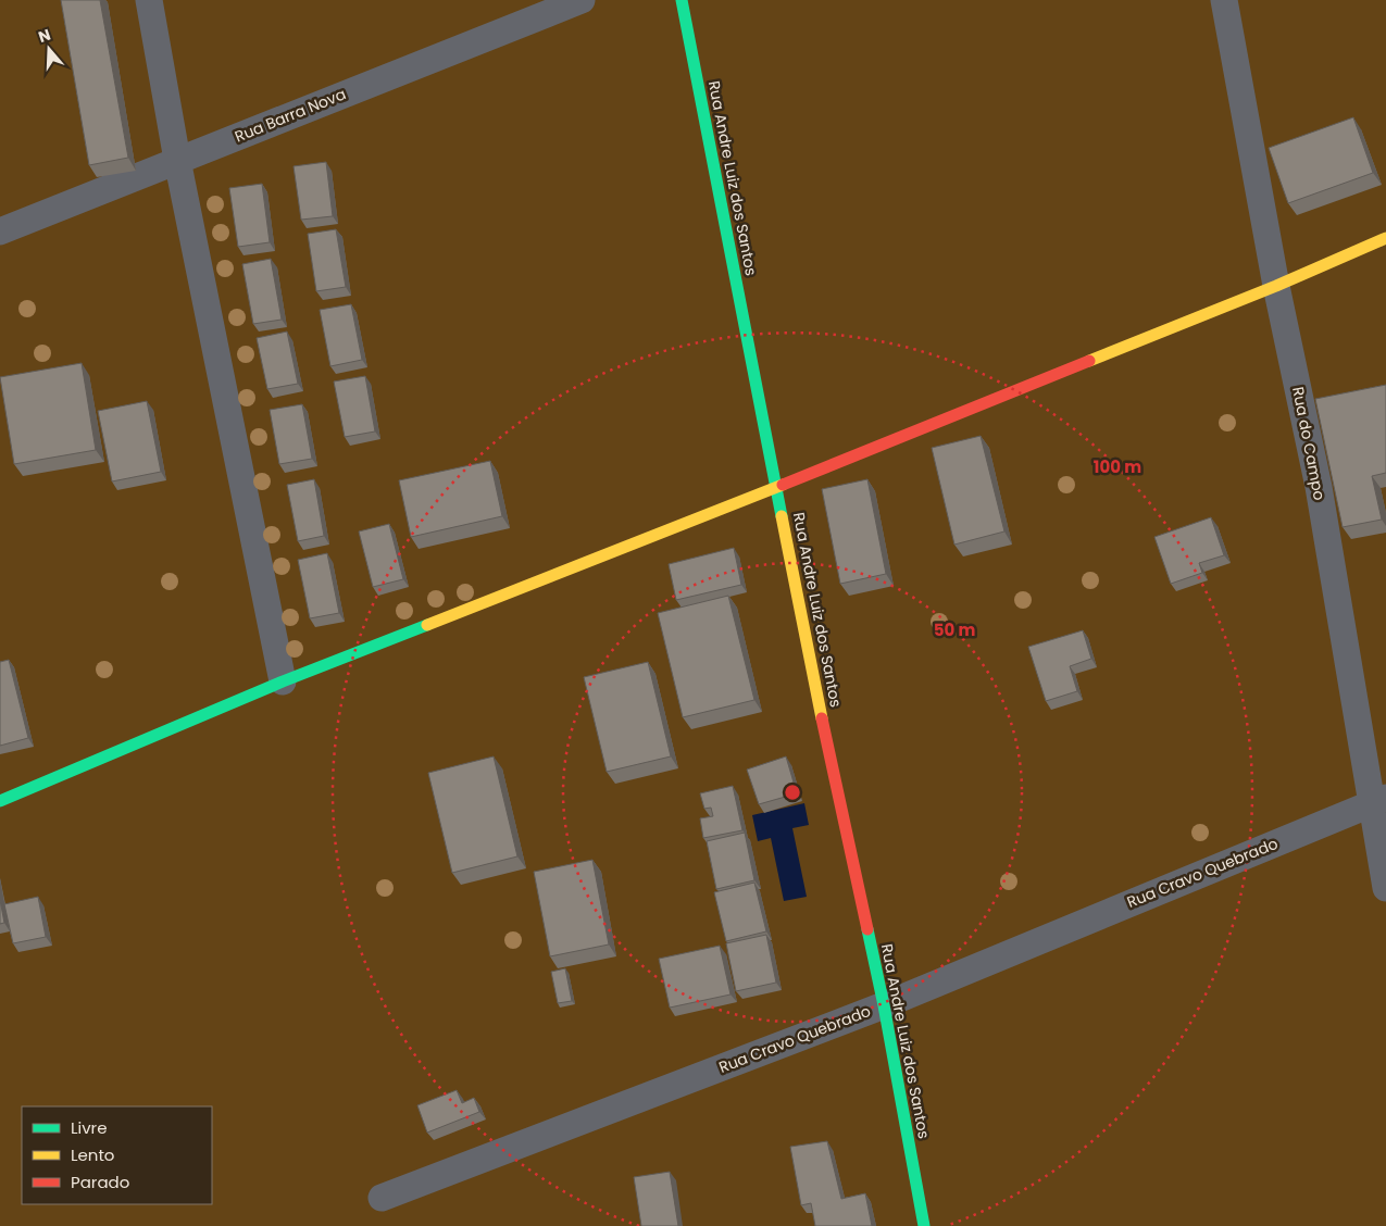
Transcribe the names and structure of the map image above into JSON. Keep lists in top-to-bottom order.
{
  "streets": {
    "street": [
      "Rua Barra Nova",
      "Rua Andre Luiz dos Santos",
      "Rua do Campo",
      "Rua Cravo Quebrado"
    ]
  },
  "crossings": [
    ["Rua Andre Luiz dos Santos", "Rua Cravo Quebrado"],
    ["Rua do Campo", "Rua Cravo Quebrado"]
  ],
  "legend": ["Livre", "Lento", "Parado"],
  "north": "top",
  "rings": ["100 m", "50 m"]
}
